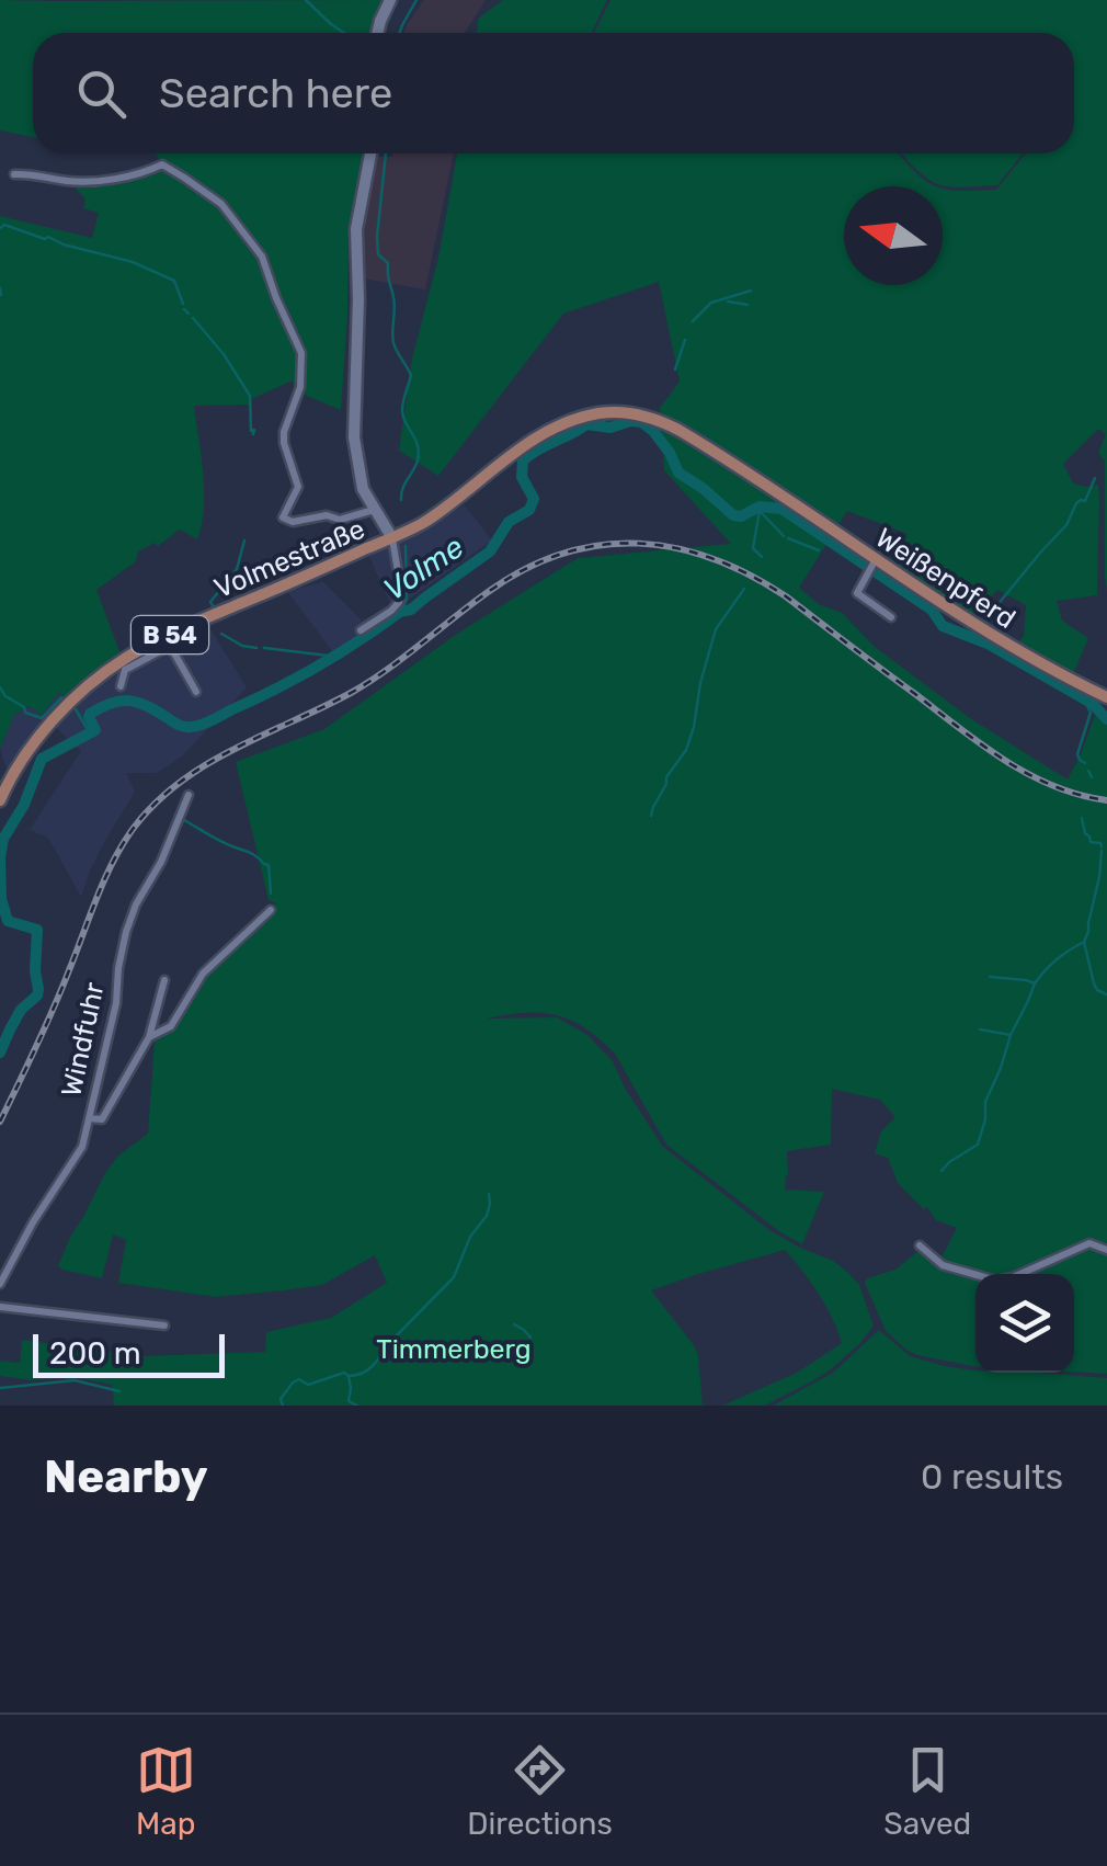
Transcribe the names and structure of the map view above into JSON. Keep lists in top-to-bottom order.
{
  "streets": {
    "main road": ["Volmestraße", "Weißenpferd", "B 54"],
    "street": ["Windfuhr"]
  },
  "crossings": [
    ["Volmestraße", "Weißenpferd"]
  ],
  "water": ["Volme"],
  "parks": ["Timmerberg"],
  "scale_bar": "200 m",
  "north": "left",
  "page": {
    "search": "Search here",
    "scale": "200 m",
    "heading": ["Nearby", "0 results"],
    "nav": ["Map", "Directions", "Saved"]
  }
}
